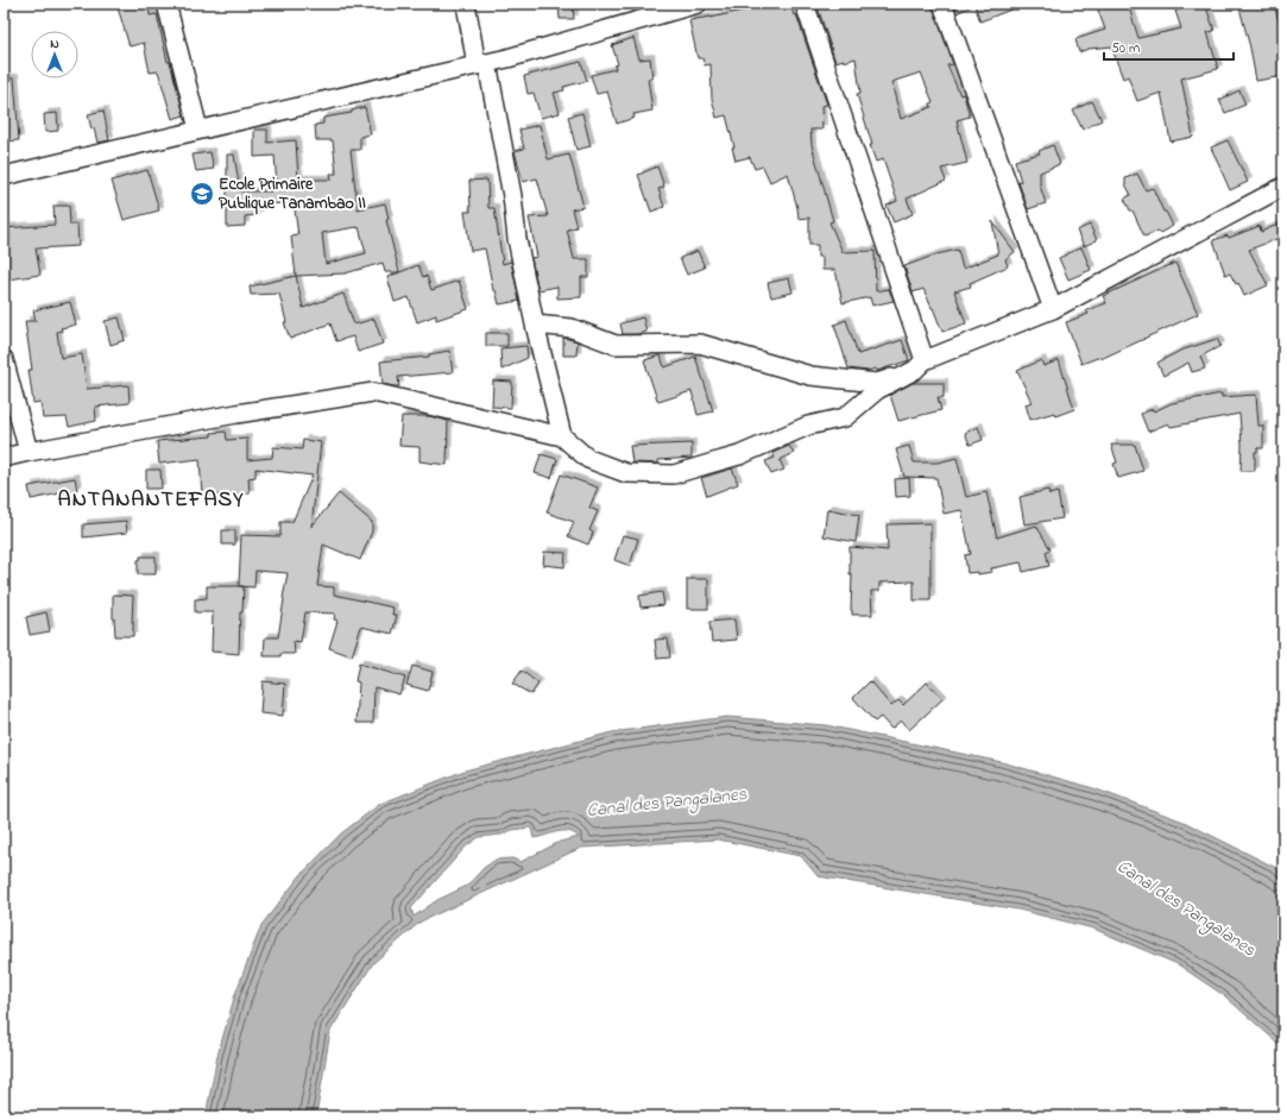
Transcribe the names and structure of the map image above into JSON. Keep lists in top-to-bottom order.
{
  "districts": ["ANTANANTEFASY"],
  "water": ["Canal des Pangalanes"],
  "places": {
    "school or university": ["Ecole Primaire Publique Tanambao II"]
  },
  "scale_bar": "50 m",
  "north": "top"
}
